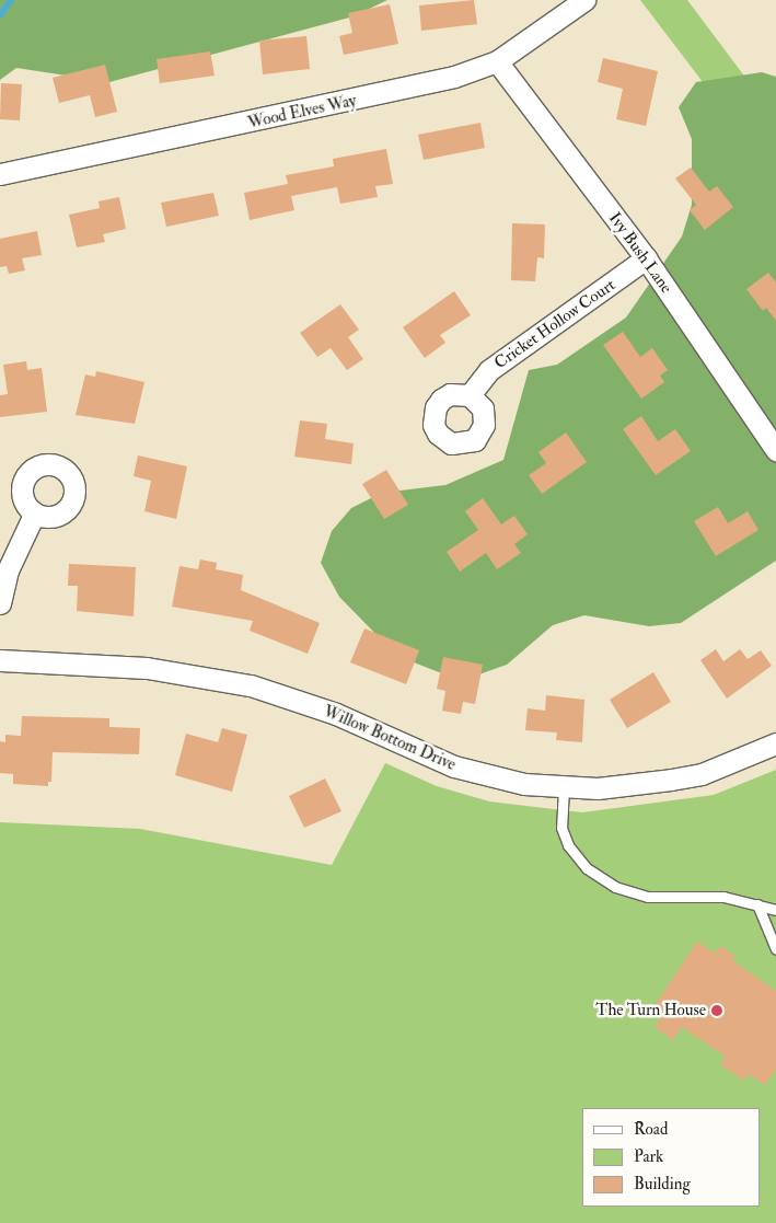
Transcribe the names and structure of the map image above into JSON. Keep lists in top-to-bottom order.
{
  "streets": {
    "street": [
      "Wood Elves Way",
      "Ivy Bush Lane",
      "Cricket Hollow Court",
      "Willow Bottom Drive"
    ]
  },
  "crossings": [
    ["Wood Elves Way", "Ivy Bush Lane"],
    ["Ivy Bush Lane", "Cricket Hollow Court"]
  ],
  "places": ["The Turn House"],
  "legend": ["Road", "Park", "Building"]
}
